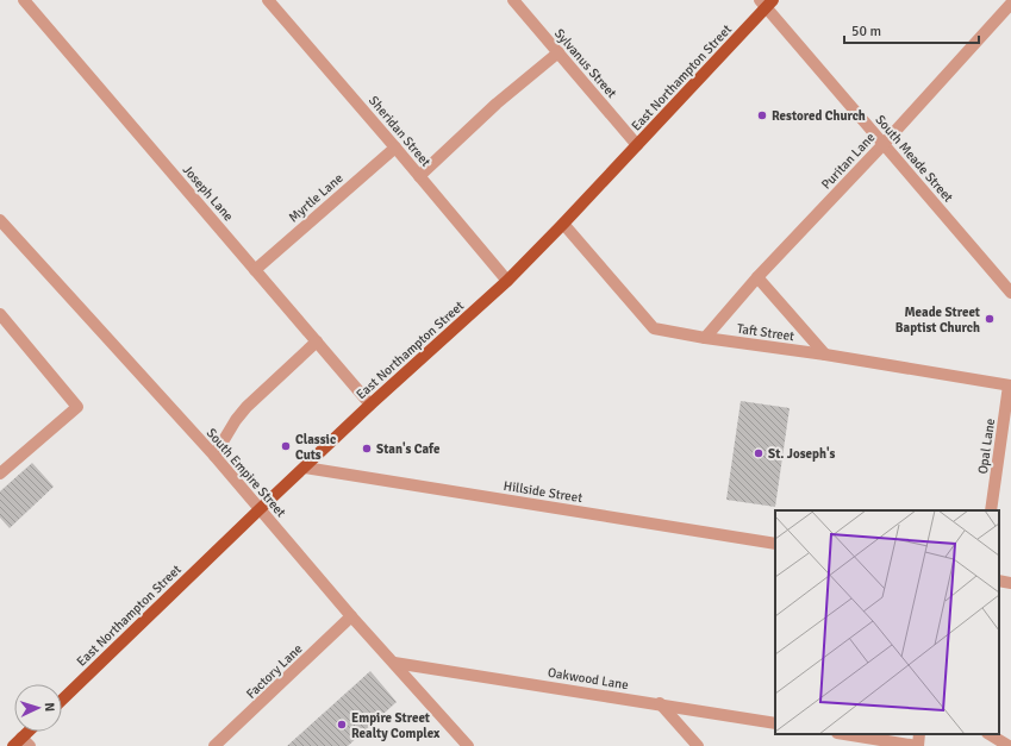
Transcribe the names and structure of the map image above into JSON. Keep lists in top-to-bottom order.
{
  "streets": {
    "main road": ["East Northampton Street"],
    "street": [
      "Sylvanus Street",
      "Sheridan Street",
      "South Meade Street",
      "Puritan Lane",
      "Joseph Lane",
      "Myrtle Lane",
      "Taft Street",
      "Opal Lane",
      "South Empire Street",
      "Hillside Street",
      "Factory Lane",
      "Oakwood Lane"
    ]
  },
  "crossings": [
    ["Sylvanus Street", "East Northampton Street"],
    ["East Northampton Street", "Sheridan Street"],
    ["East Northampton Street", "South Meade Street"],
    ["East Northampton Street", "Joseph Lane"],
    ["East Northampton Street", "Taft Street"],
    ["East Northampton Street", "South Empire Street"],
    ["East Northampton Street", "Hillside Street"],
    ["Sheridan Street", "Myrtle Lane"],
    ["South Meade Street", "Puritan Lane"],
    ["Puritan Lane", "Taft Street"],
    ["Joseph Lane", "Myrtle Lane"],
    ["Taft Street", "Opal Lane"],
    ["South Empire Street", "Factory Lane"],
    ["South Empire Street", "Oakwood Lane"]
  ],
  "places": [
    "Restored Church",
    "Meade Street Baptist Church",
    "Classic Cuts",
    "Stan's Cafe",
    "St. Joseph's",
    "Empire Street Realty Complex"
  ],
  "scale_bar": "50 m",
  "north": "right"
}
